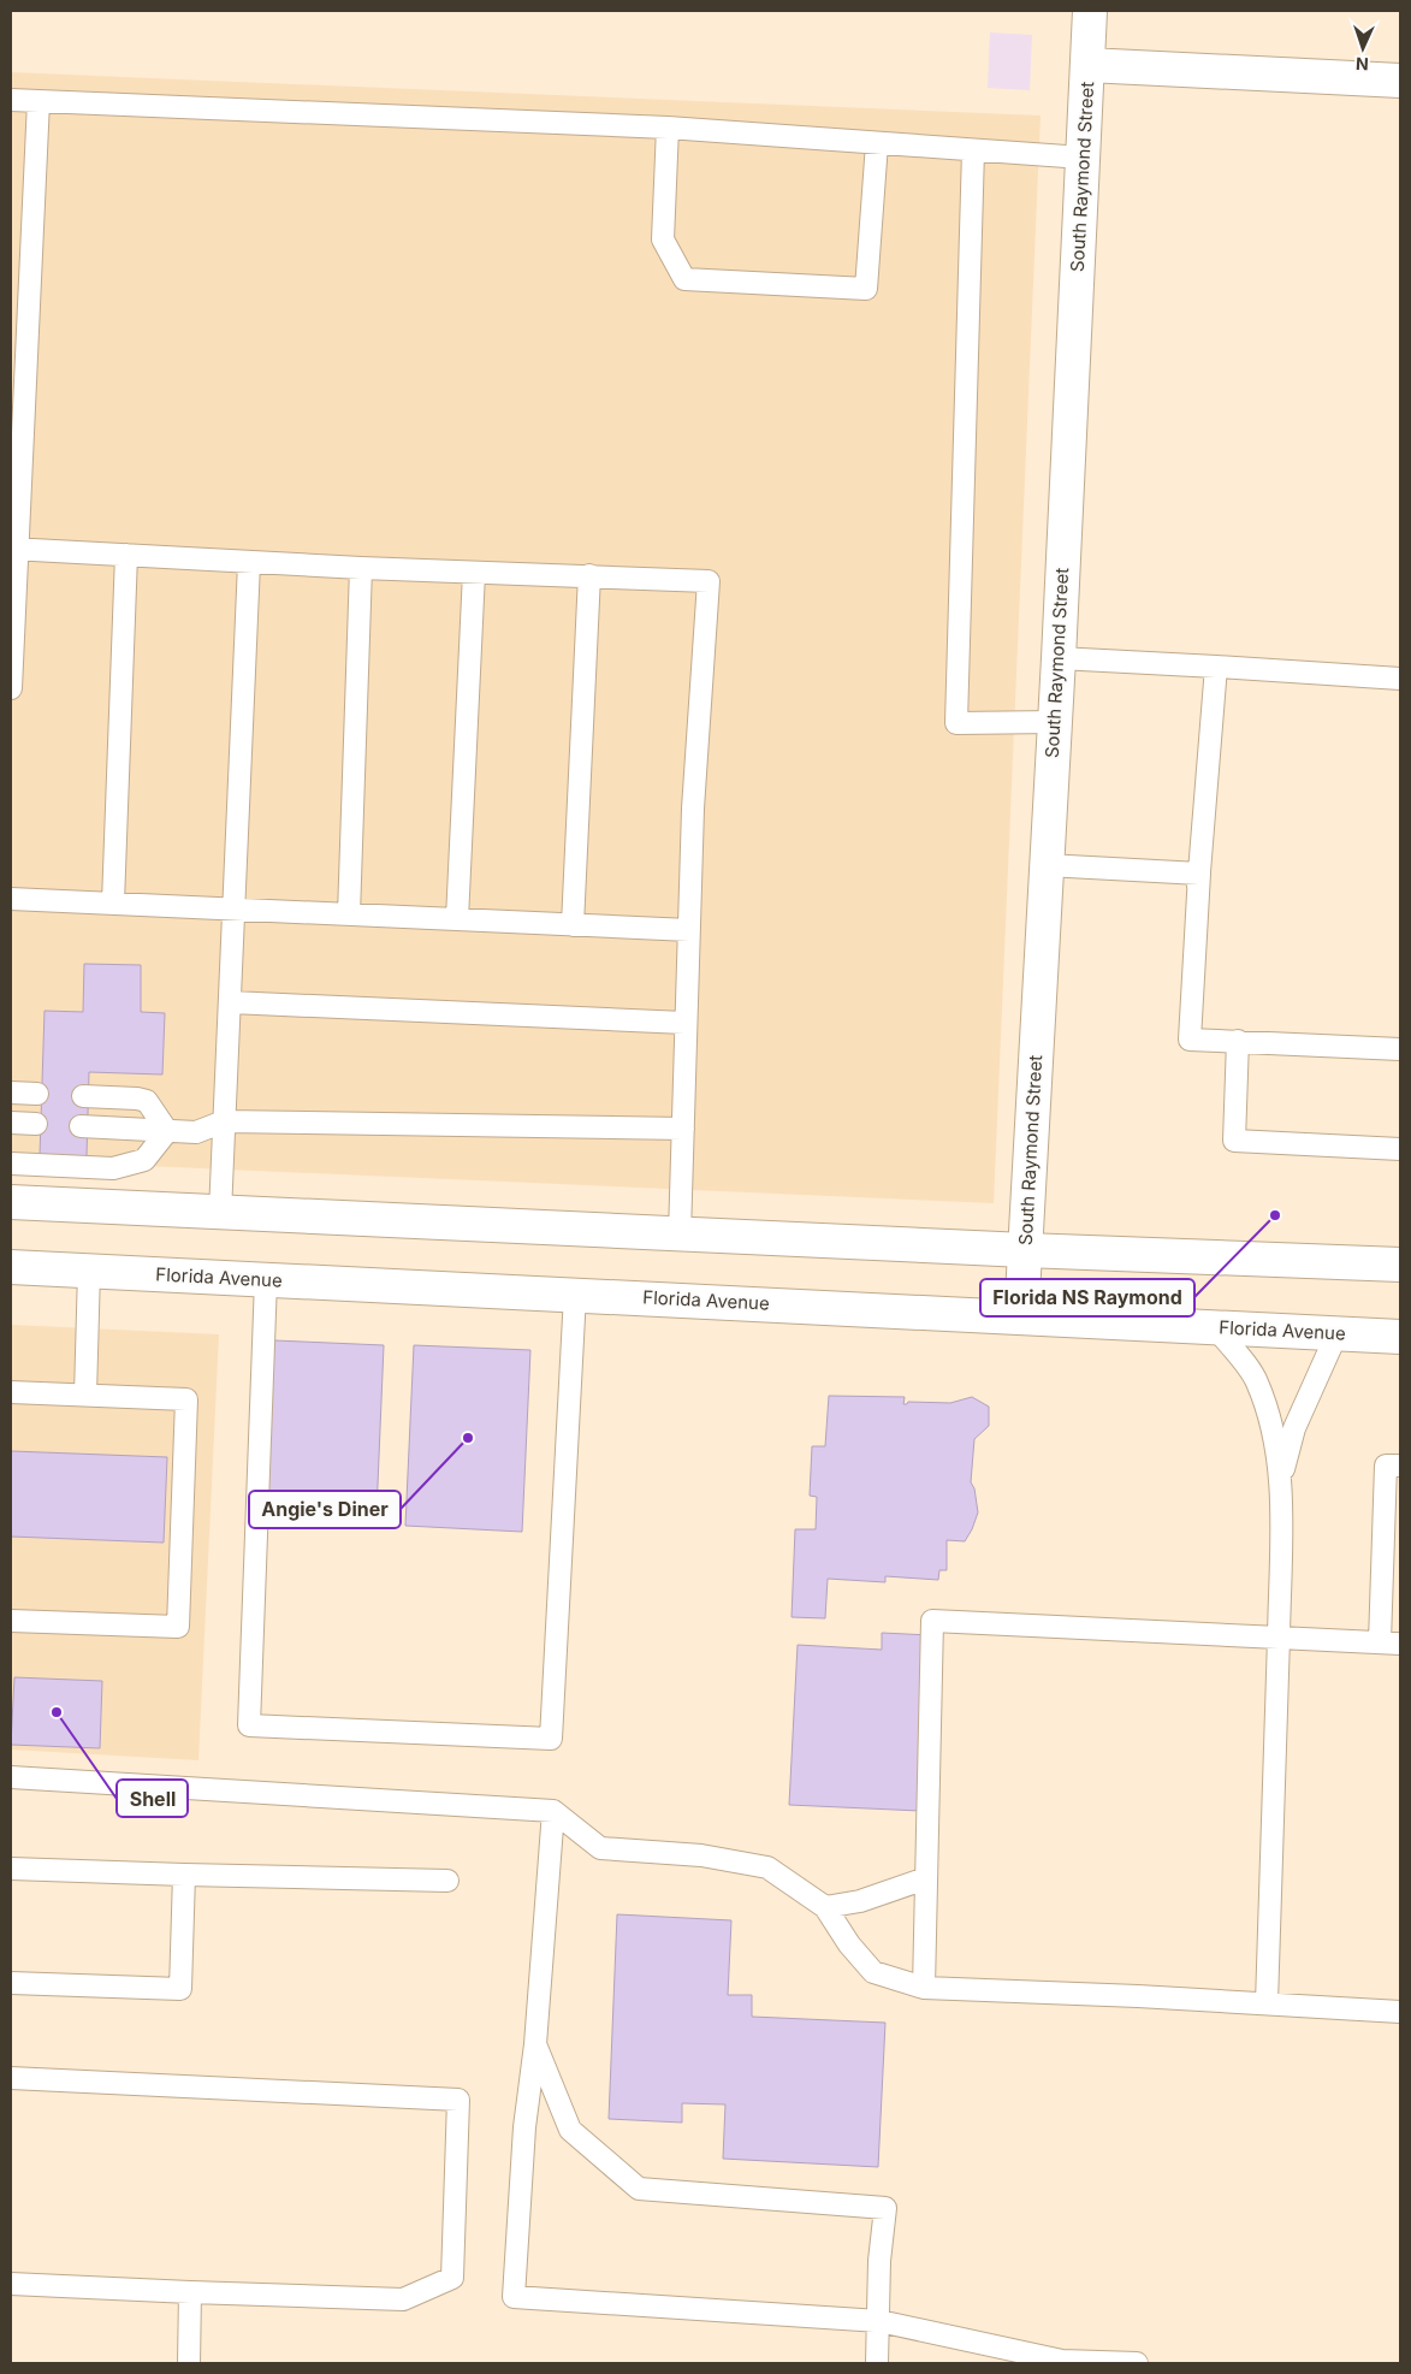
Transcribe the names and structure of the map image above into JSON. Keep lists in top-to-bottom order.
{
  "streets": {
    "main road": ["South Raymond Street", "Florida Avenue"]
  },
  "crossings": [
    ["South Raymond Street", "Florida Avenue"]
  ],
  "places": ["Florida NS Raymond", "Angie's Diner", "Shell"],
  "north": "bottom"
}
